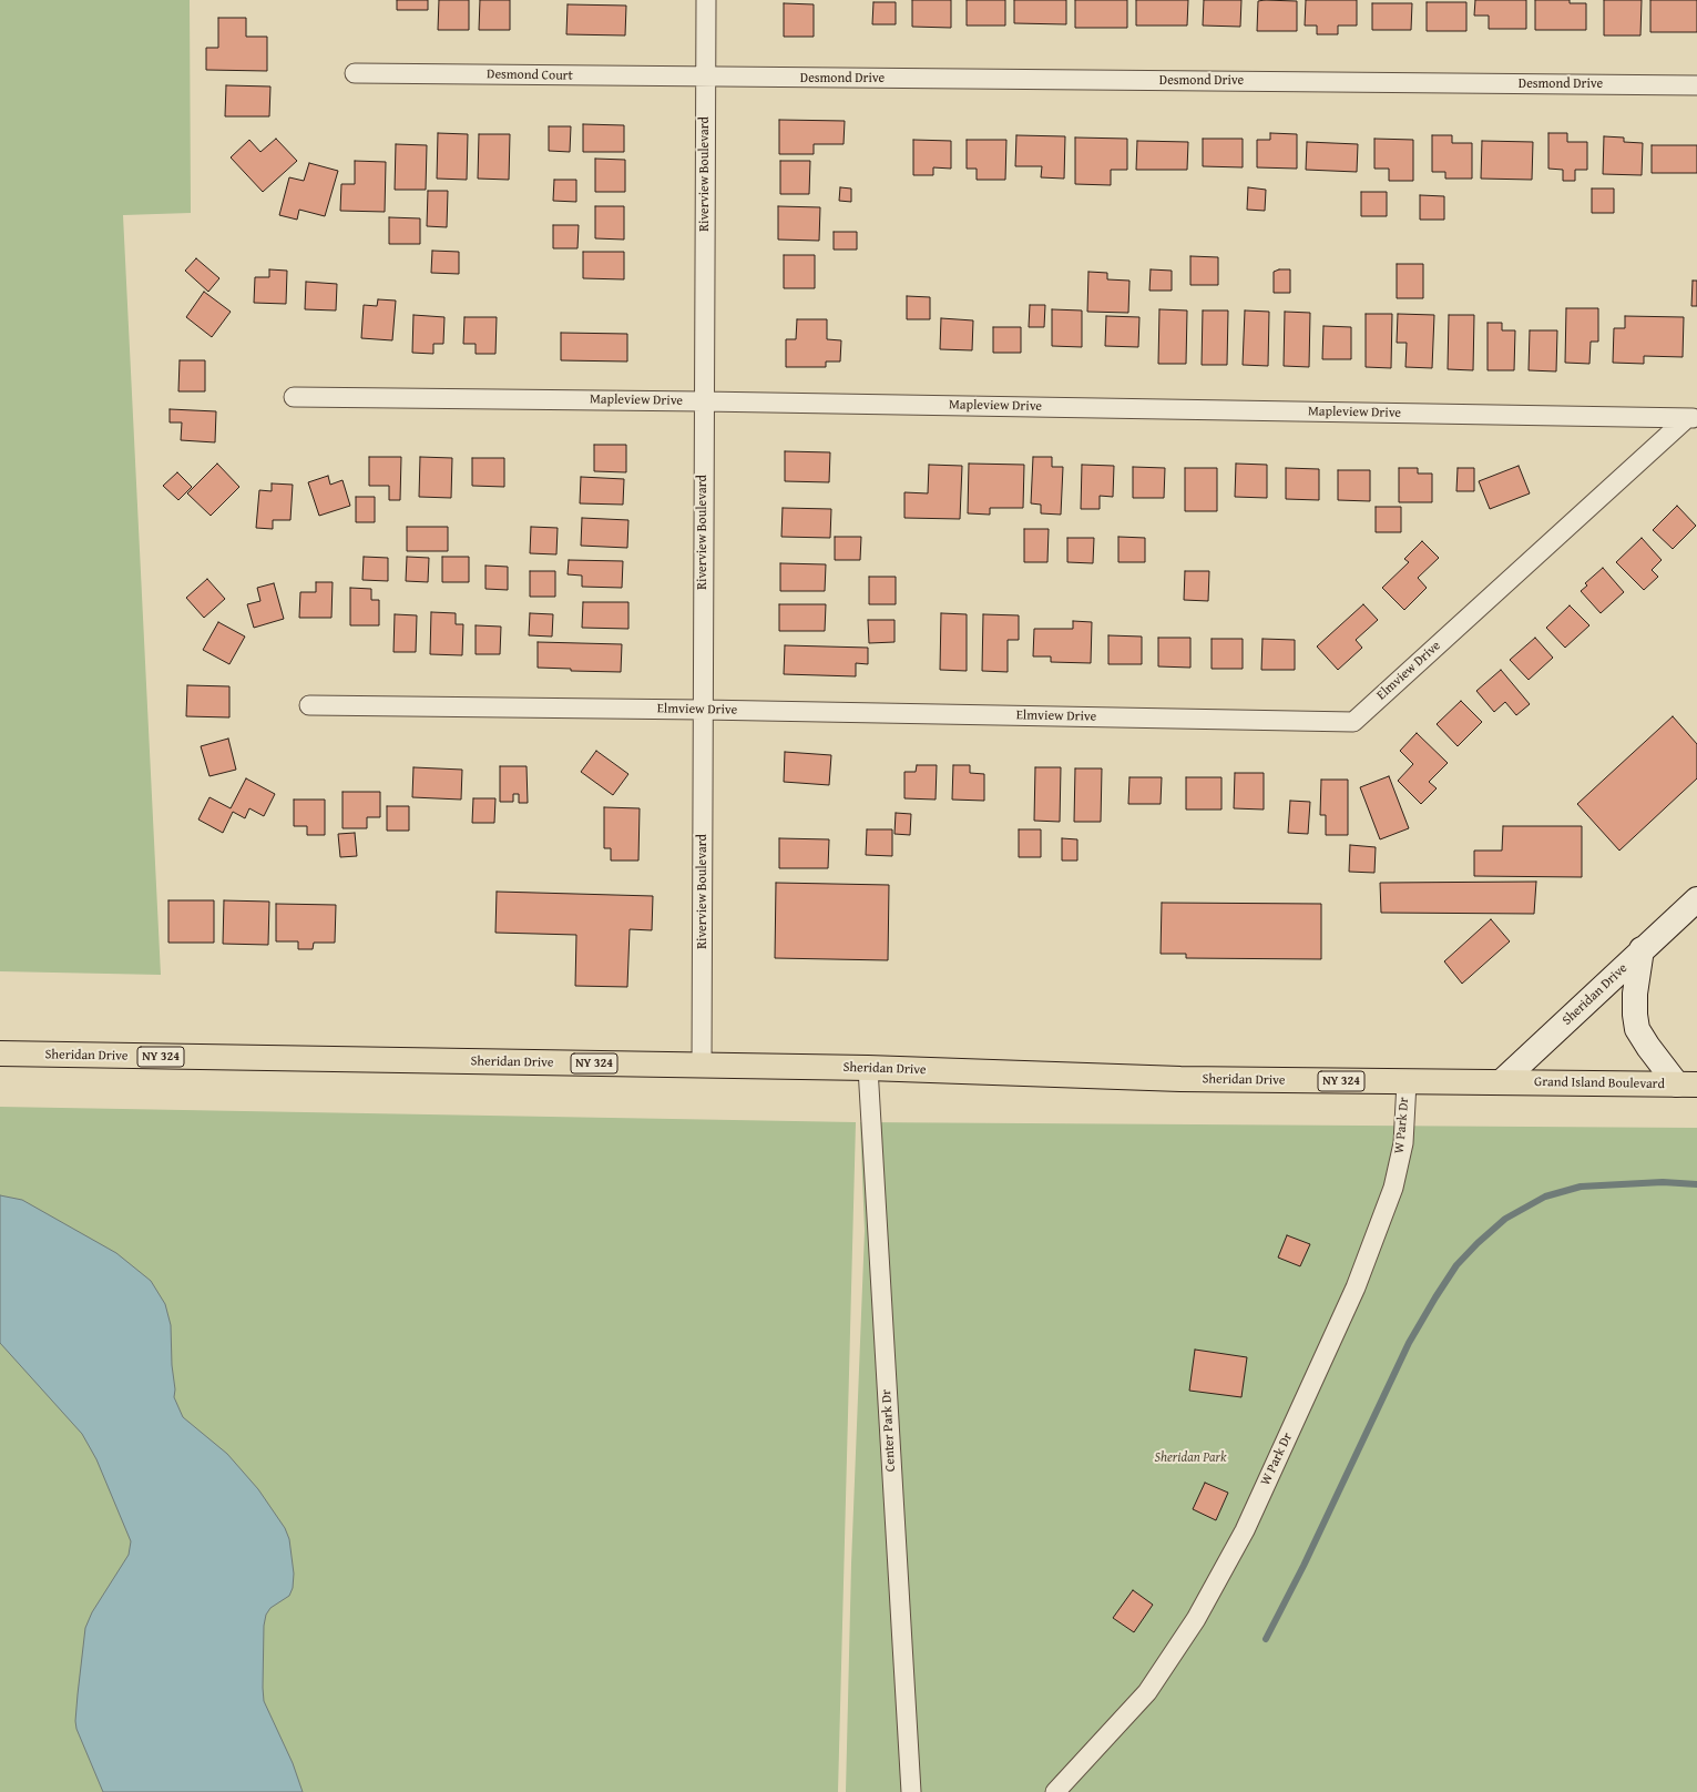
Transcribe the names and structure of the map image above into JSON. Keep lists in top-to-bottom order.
{
  "streets": {
    "main road": ["Sheridan Drive", "NY 324", "Grand Island Boulevard"],
    "street": [
      "Desmond Court",
      "Desmond Drive",
      "Riverview Boulevard",
      "Mapleview Drive",
      "Elmview Drive",
      "W Park Dr",
      "Center Park Dr"
    ]
  },
  "crossings": [
    ["Desmond Court", "Desmond Drive"],
    ["Desmond Court", "Riverview Boulevard"],
    ["Desmond Drive", "Riverview Boulevard"],
    ["Riverview Boulevard", "Mapleview Drive"],
    ["Riverview Boulevard", "Elmview Drive"],
    ["Riverview Boulevard", "Sheridan Drive"],
    ["Mapleview Drive", "Elmview Drive"],
    ["Sheridan Drive", "Grand Island Boulevard"],
    ["Sheridan Drive", "W Park Dr"],
    ["Sheridan Drive", "Center Park Dr"]
  ],
  "parks": ["Sheridan Park"]
}
